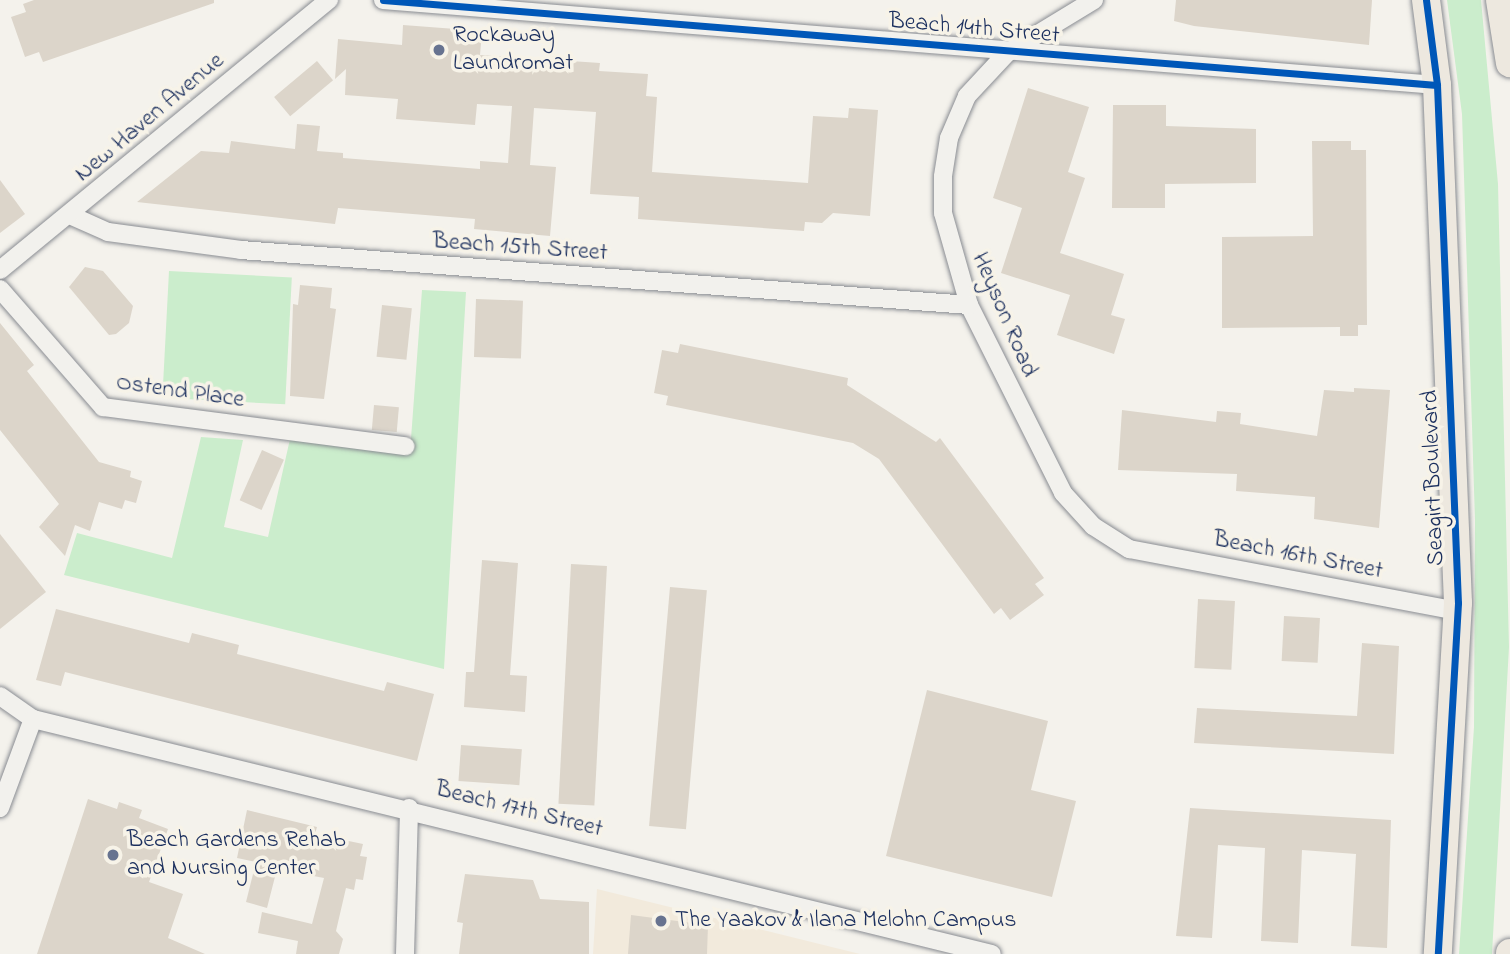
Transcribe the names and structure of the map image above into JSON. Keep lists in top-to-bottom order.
{
  "streets": {
    "main road": ["Seagirt Boulevard"],
    "street": [
      "Beach 14th Street",
      "New Haven Avenue",
      "Beach 15th Street",
      "Heyson Road",
      "Ostend Place",
      "Beach 16th Street",
      "Beach 17th Street"
    ]
  },
  "crossings": [
    ["Beach 14th Street", "Heyson Road"],
    ["Beach 14th Street", "Seagirt Boulevard"],
    ["New Haven Avenue", "Beach 15th Street"],
    ["Beach 15th Street", "Heyson Road"],
    ["Heyson Road", "Beach 16th Street"],
    ["Seagirt Boulevard", "Beach 16th Street"]
  ],
  "places": ["Rockaway Laundromat", "Beach Gardens Rehab and Nursing Center", "The Yaakov & Ilana Melohn Campus"]
}
